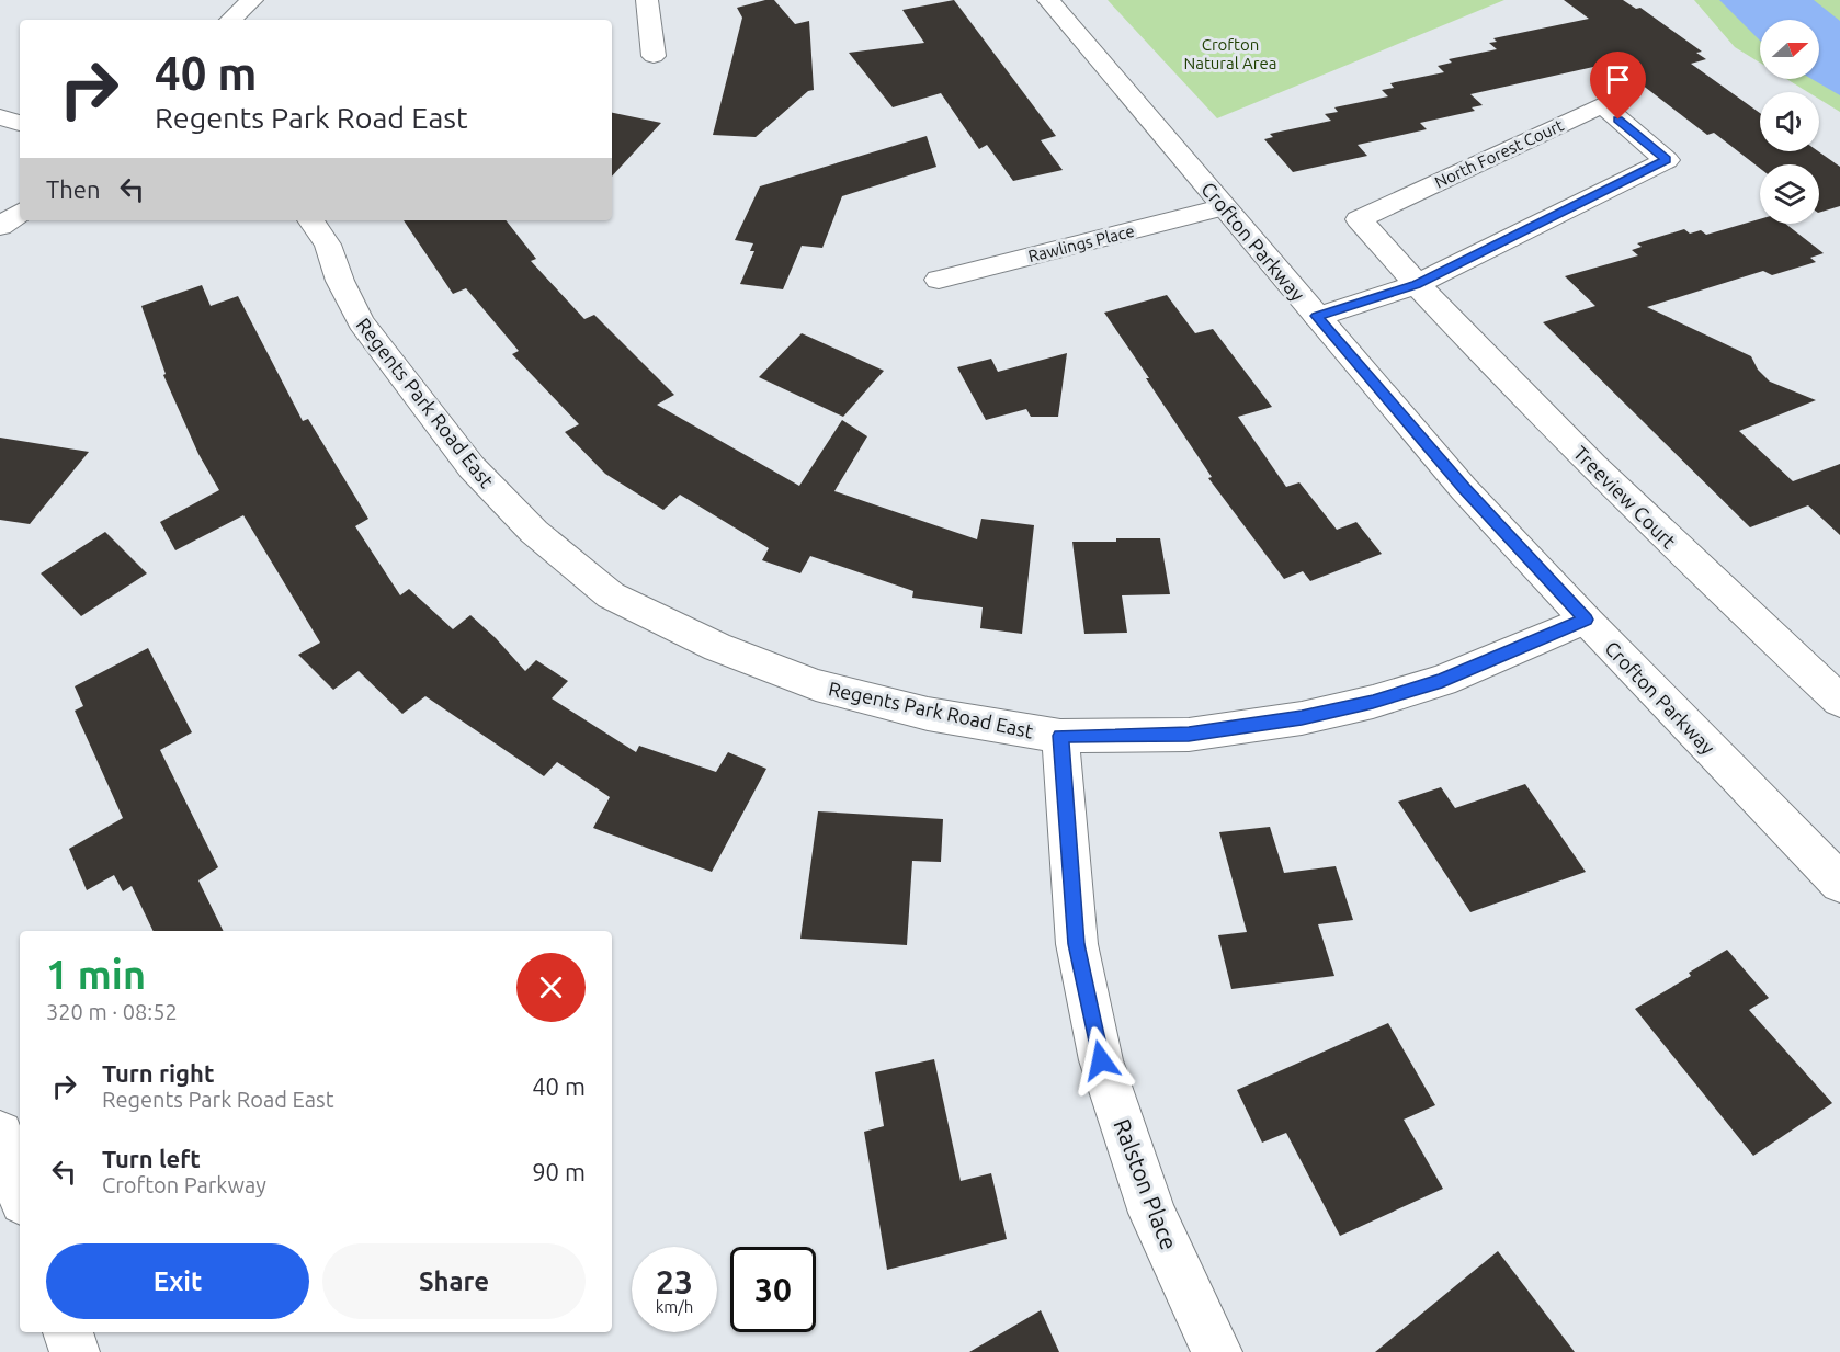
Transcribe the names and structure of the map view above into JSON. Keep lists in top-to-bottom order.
{
  "streets": {
    "street": [
      "North Forest Court",
      "Crofton Parkway",
      "Rawlings Place",
      "Regents Park Road East",
      "Treeview Court",
      "Ralston Place"
    ]
  },
  "crossings": [
    ["North Forest Court", "Crofton Parkway"],
    ["North Forest Court", "Treeview Court"],
    ["Crofton Parkway", "Rawlings Place"],
    ["Crofton Parkway", "Regents Park Road East"],
    ["Regents Park Road East", "Ralston Place"]
  ],
  "parks": ["Crofton Natural Area"],
  "north": "right",
  "page": {
    "turn": ["40 m", "Regents Park Road East"],
    "then": "Then",
    "heading": ["1 min", "320 m · 08:52"],
    "list": [
      {
        "name": "Turn right",
        "note": "Regents Park Road East",
        "value": "40 m"
      },
      {
        "name": "Turn left",
        "note": "Crofton Parkway",
        "value": "90 m"
      }
    ],
    "buttons": ["Exit", "Share"],
    "speed": "23 km/h",
    "limit": "30"
  }
}
